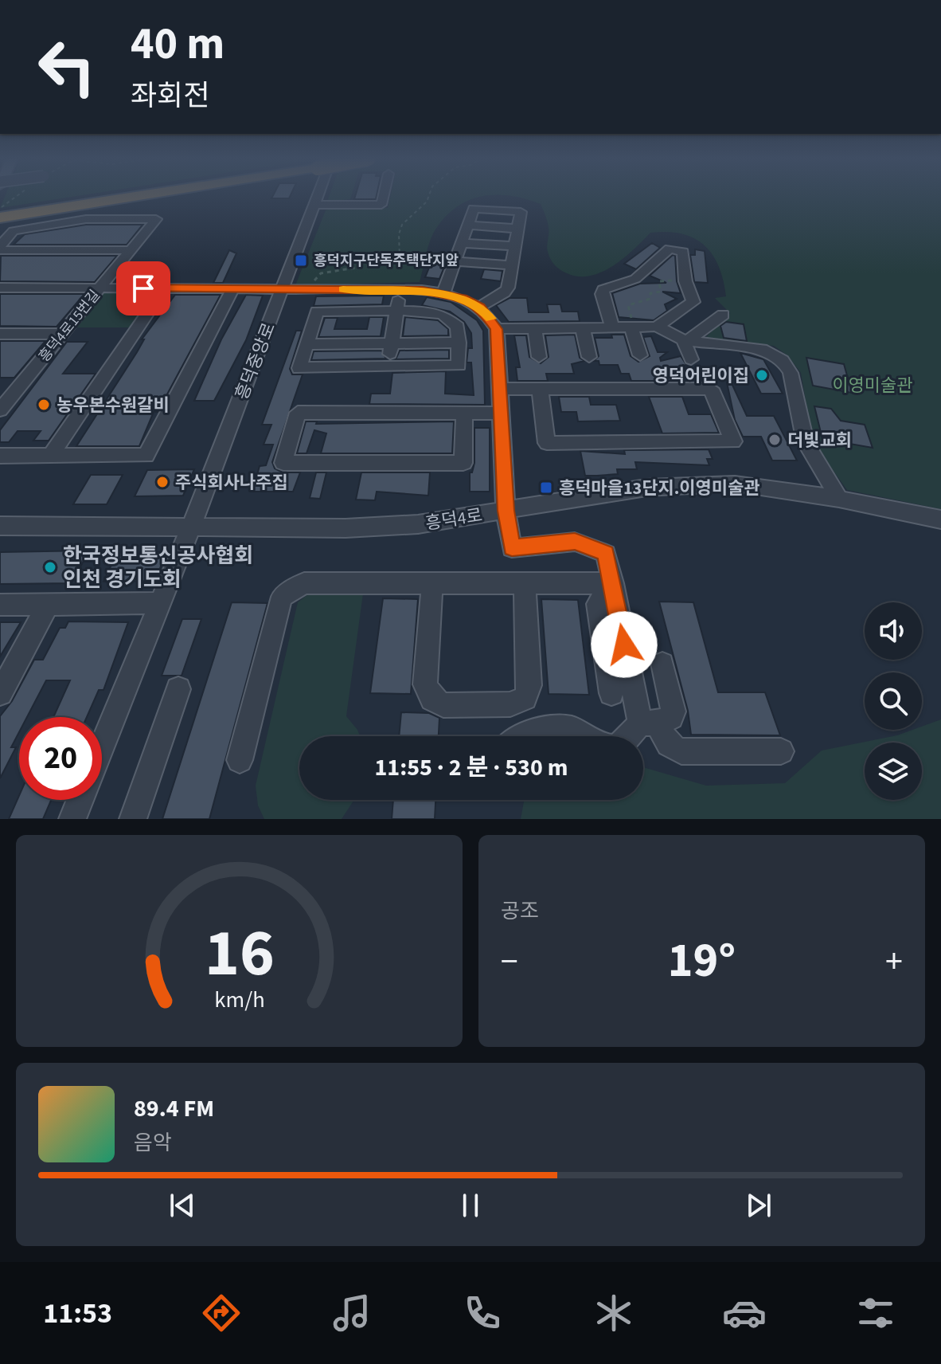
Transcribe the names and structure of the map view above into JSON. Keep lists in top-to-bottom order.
{
  "streets": {
    "street": ["흥덕4로15번길", "흥덕중앙로", "흥덕4로"]
  },
  "crossings": [
    ["흥덕중앙로", "흥덕4로"]
  ],
  "parks": ["이영미술관"],
  "places": {
    "transit": ["흥덕지구단독주택단지앞", "흥덕마을13단지.이영미술관"],
    "other": [
      "영덕어린이집",
      "농우본수원갈비",
      "더빛교회",
      "주식회사나주집",
      "한국정보통신공사협회 인천 경기도회"
    ]
  },
  "page": {
    "turn": ["40 m", "좌회전"],
    "limit": "20",
    "trip": "11:55 · 2 분 · 530 m",
    "tile": "공조",
    "heat": ["−", "19°", "+"],
    "song": ["89.4 FM", "음악"],
    "tabs": "11:53",
    "gauge": ["16", "km/h"]
  }
}
